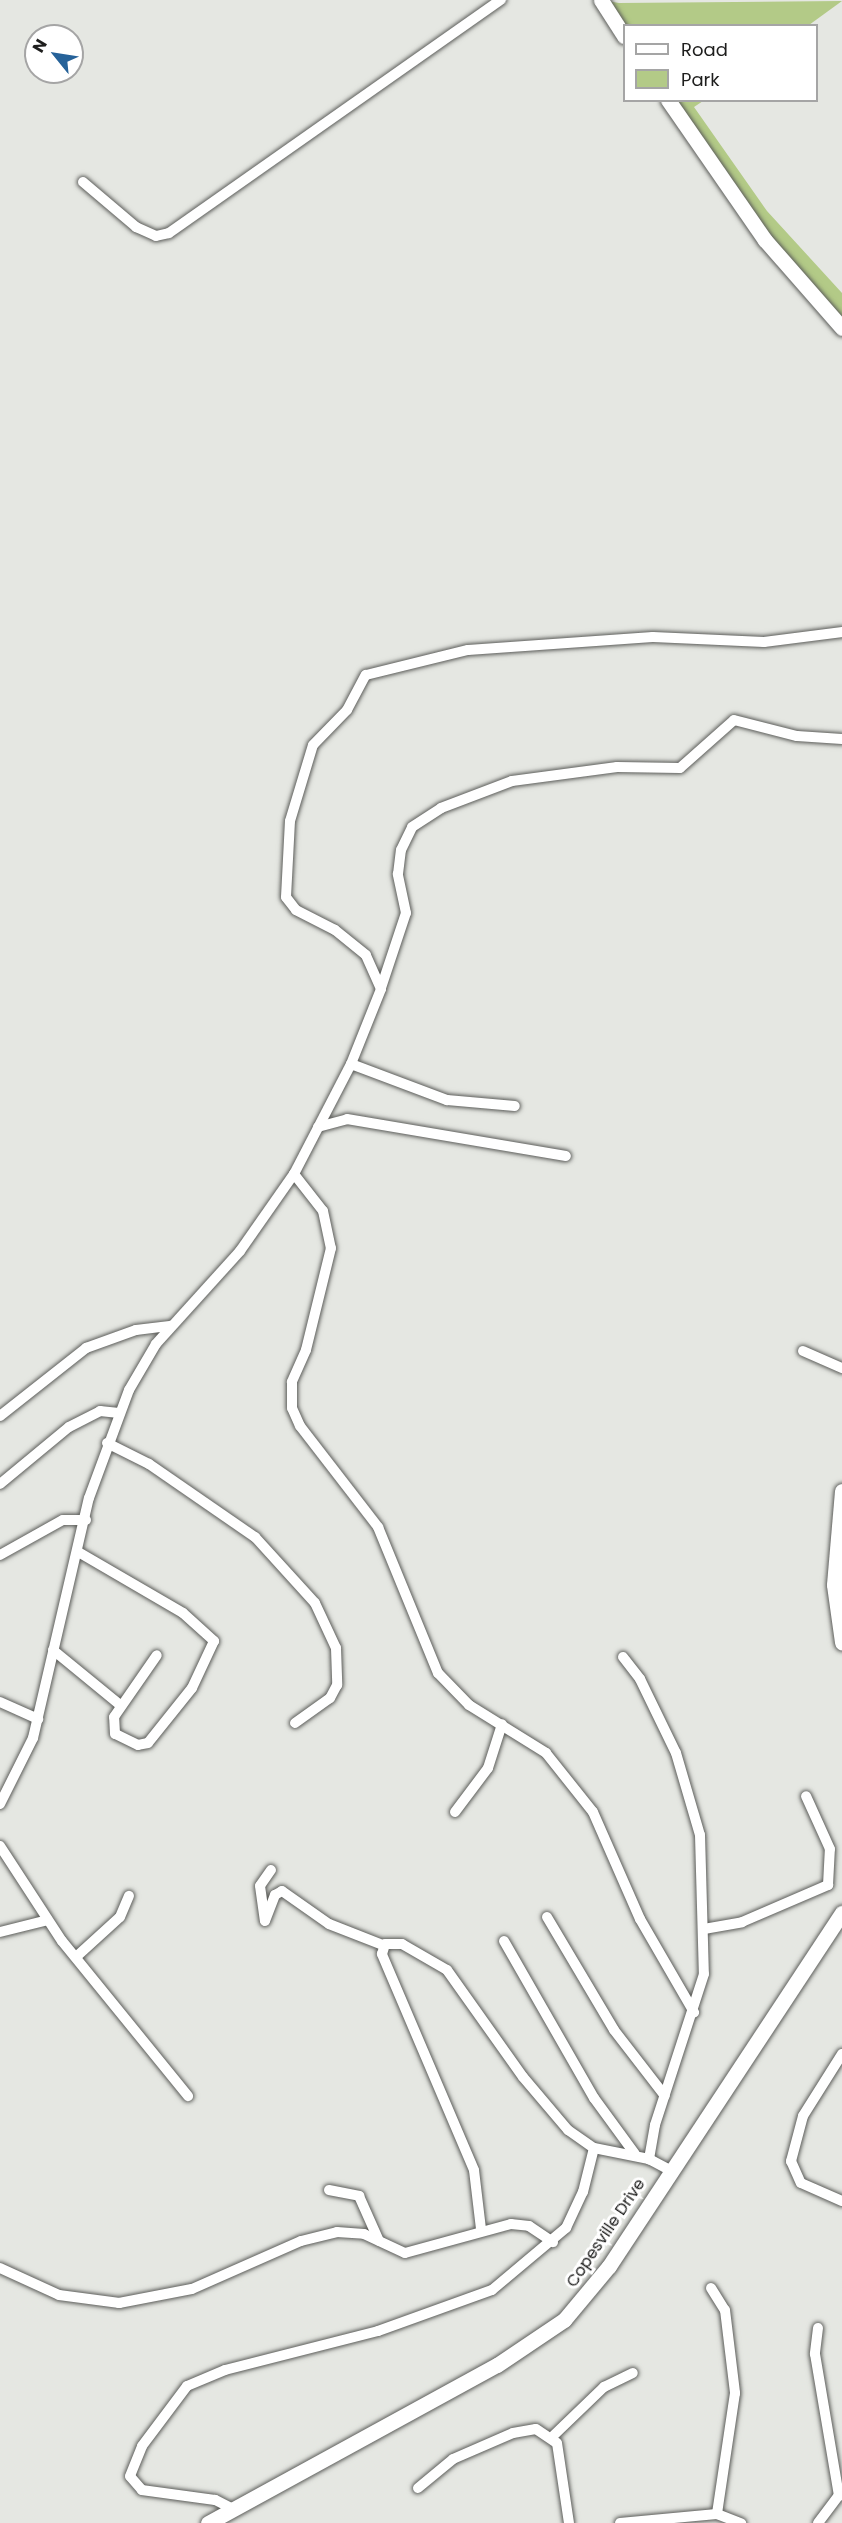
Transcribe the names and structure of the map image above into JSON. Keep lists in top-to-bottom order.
{
  "streets": {
    "street": ["Copesville Drive"]
  },
  "legend": ["Road", "Park"],
  "north": "top left"
}
